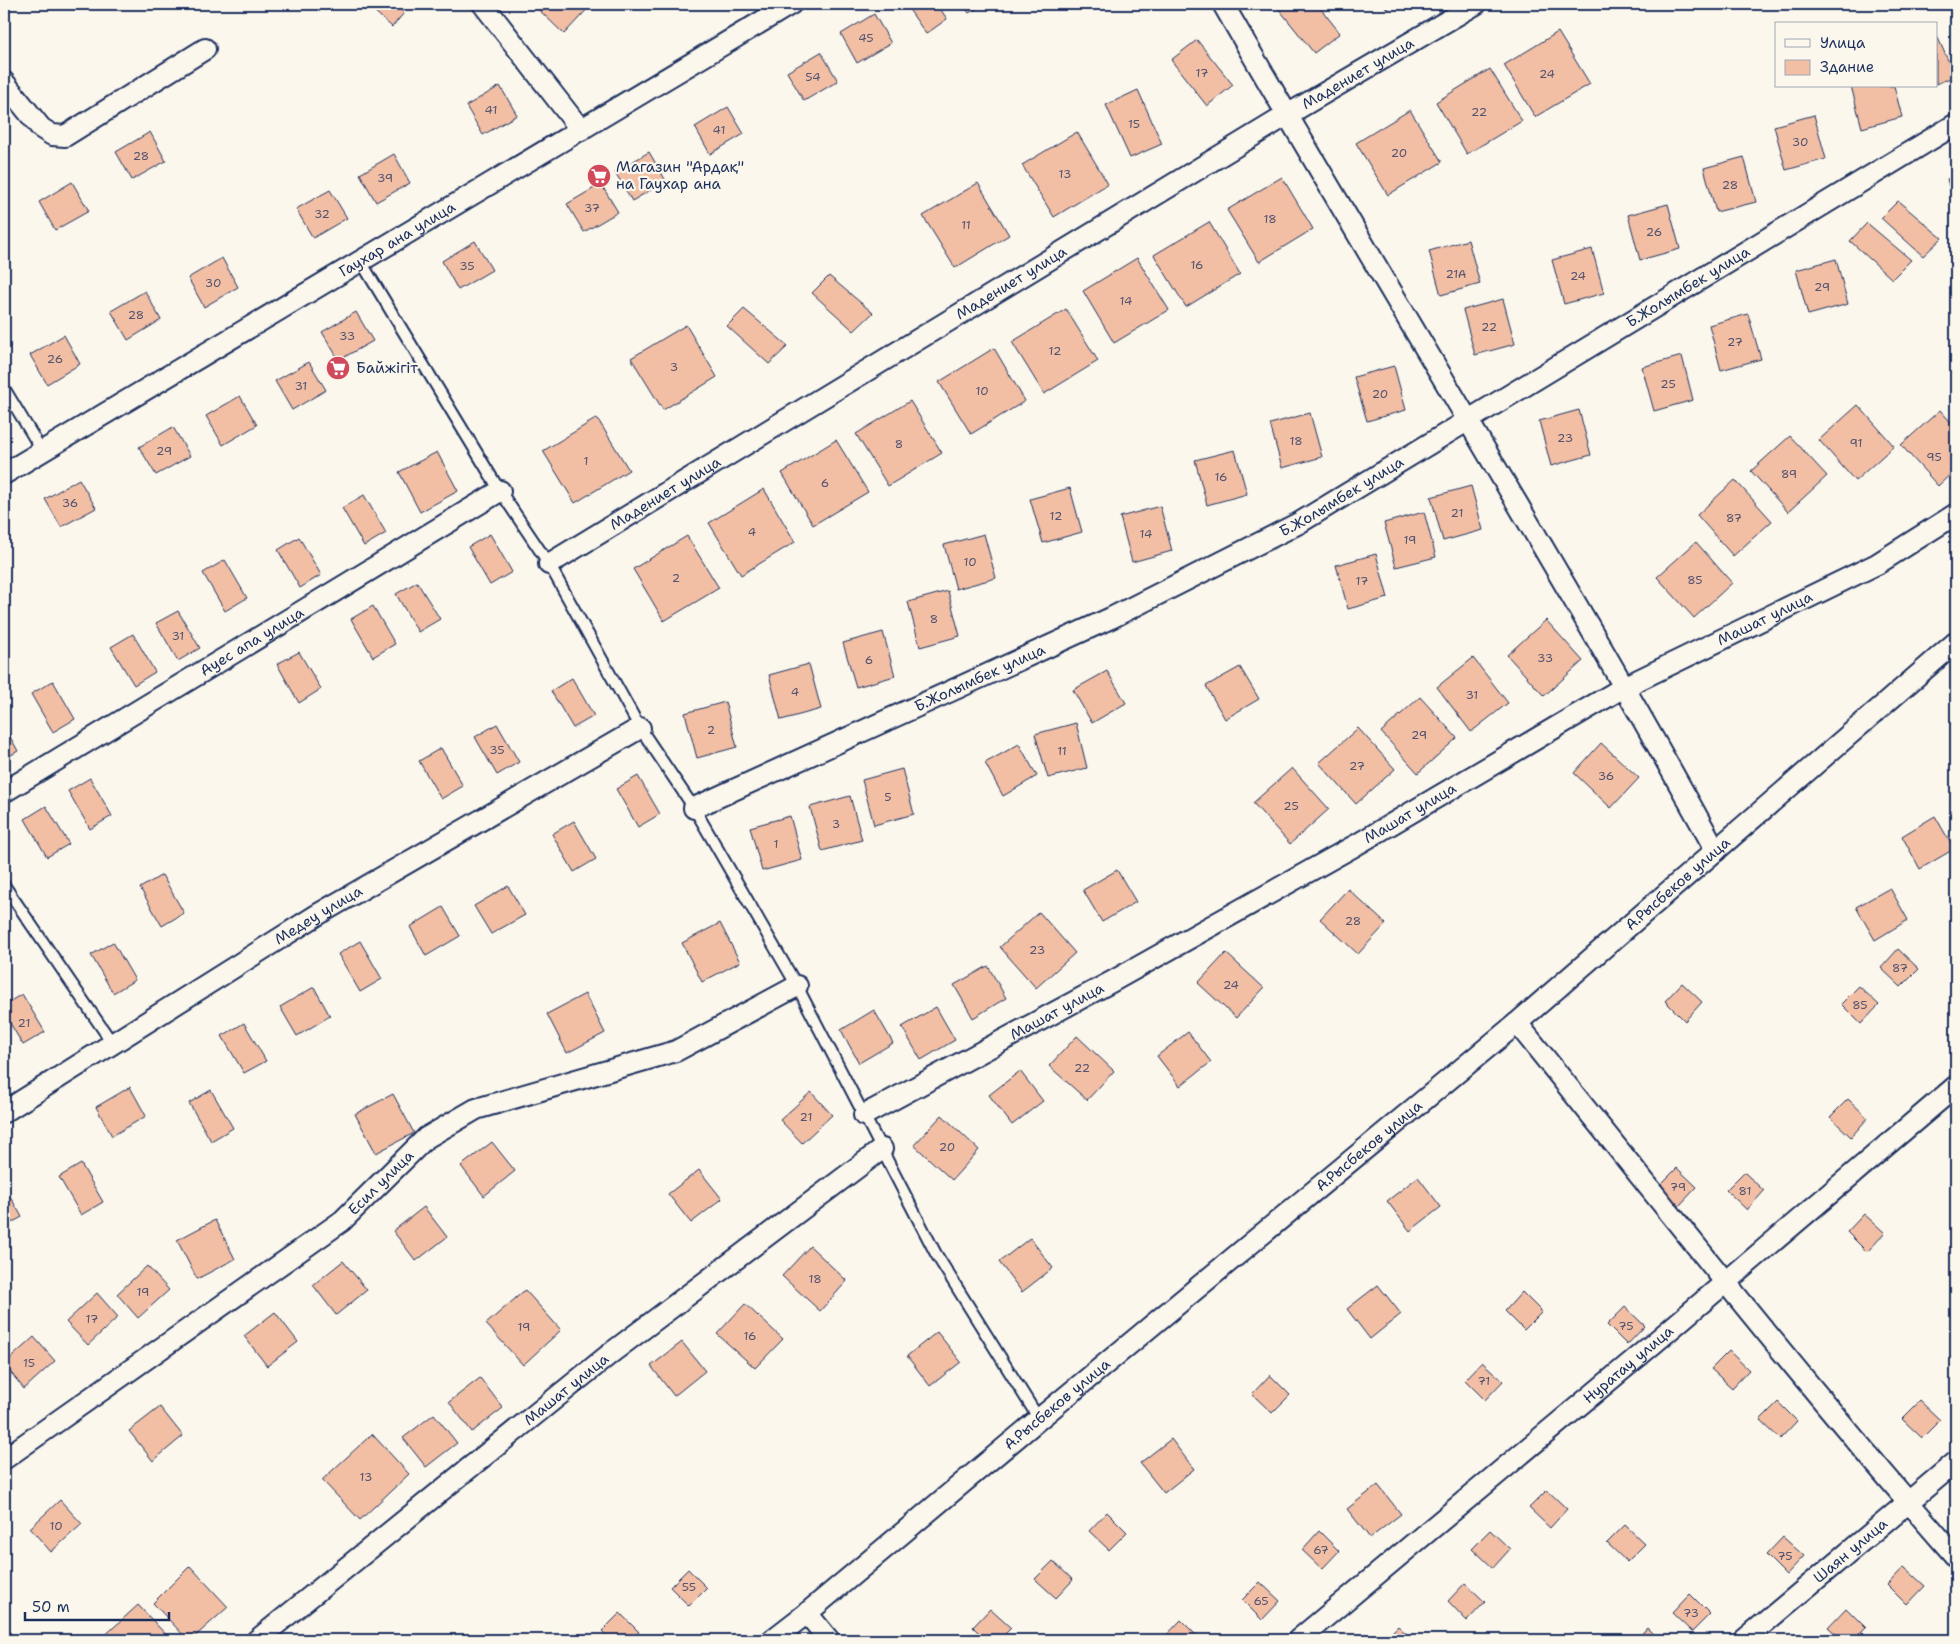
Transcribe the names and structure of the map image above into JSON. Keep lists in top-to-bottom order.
{
  "streets": {
    "street": [
      "Мадениет улица",
      "Гаухар ана улица",
      "Б.Жолымбек улица",
      "Машат улица",
      "Ауес апа улица",
      "А.Рысбеков улица",
      "Медеу улица",
      "Есил улица",
      "Нуратау улица",
      "Шаян улица"
    ]
  },
  "places": {
    "supermarket": ["Магазин \"Ардақ\" на Гаухар ана", "Байжігіт"]
  },
  "house_numbers": [
    "45",
    "17",
    "24",
    "54",
    "41",
    "22",
    "15",
    "41",
    "30",
    "20",
    "28",
    "13",
    "39",
    "28",
    "37",
    "32",
    "18",
    "11",
    "26",
    "16",
    "35",
    "21A",
    "24",
    "30",
    "29",
    "14",
    "28",
    "22",
    "33",
    "27",
    "12",
    "26",
    "3",
    "25",
    "31",
    "10",
    "20",
    "23",
    "18",
    "91",
    "8",
    "29",
    "95",
    "1",
    "89",
    "16",
    "6",
    "36",
    "21",
    "12",
    "87",
    "4",
    "14",
    "19",
    "10",
    "2",
    "85",
    "17",
    "8",
    "31",
    "33",
    "6",
    "4",
    "31",
    "2",
    "29",
    "35",
    "11",
    "27",
    "36",
    "5",
    "25",
    "3",
    "1",
    "28",
    "23",
    "87",
    "24",
    "85",
    "21",
    "22",
    "21",
    "20",
    "79",
    "81",
    "18",
    "19",
    "17",
    "75",
    "19",
    "16",
    "15",
    "71",
    "13",
    "10",
    "67",
    "75",
    "55",
    "65",
    "73"
  ],
  "legend": ["Улица", "Здание"],
  "scale_bar": "50 m"
}
